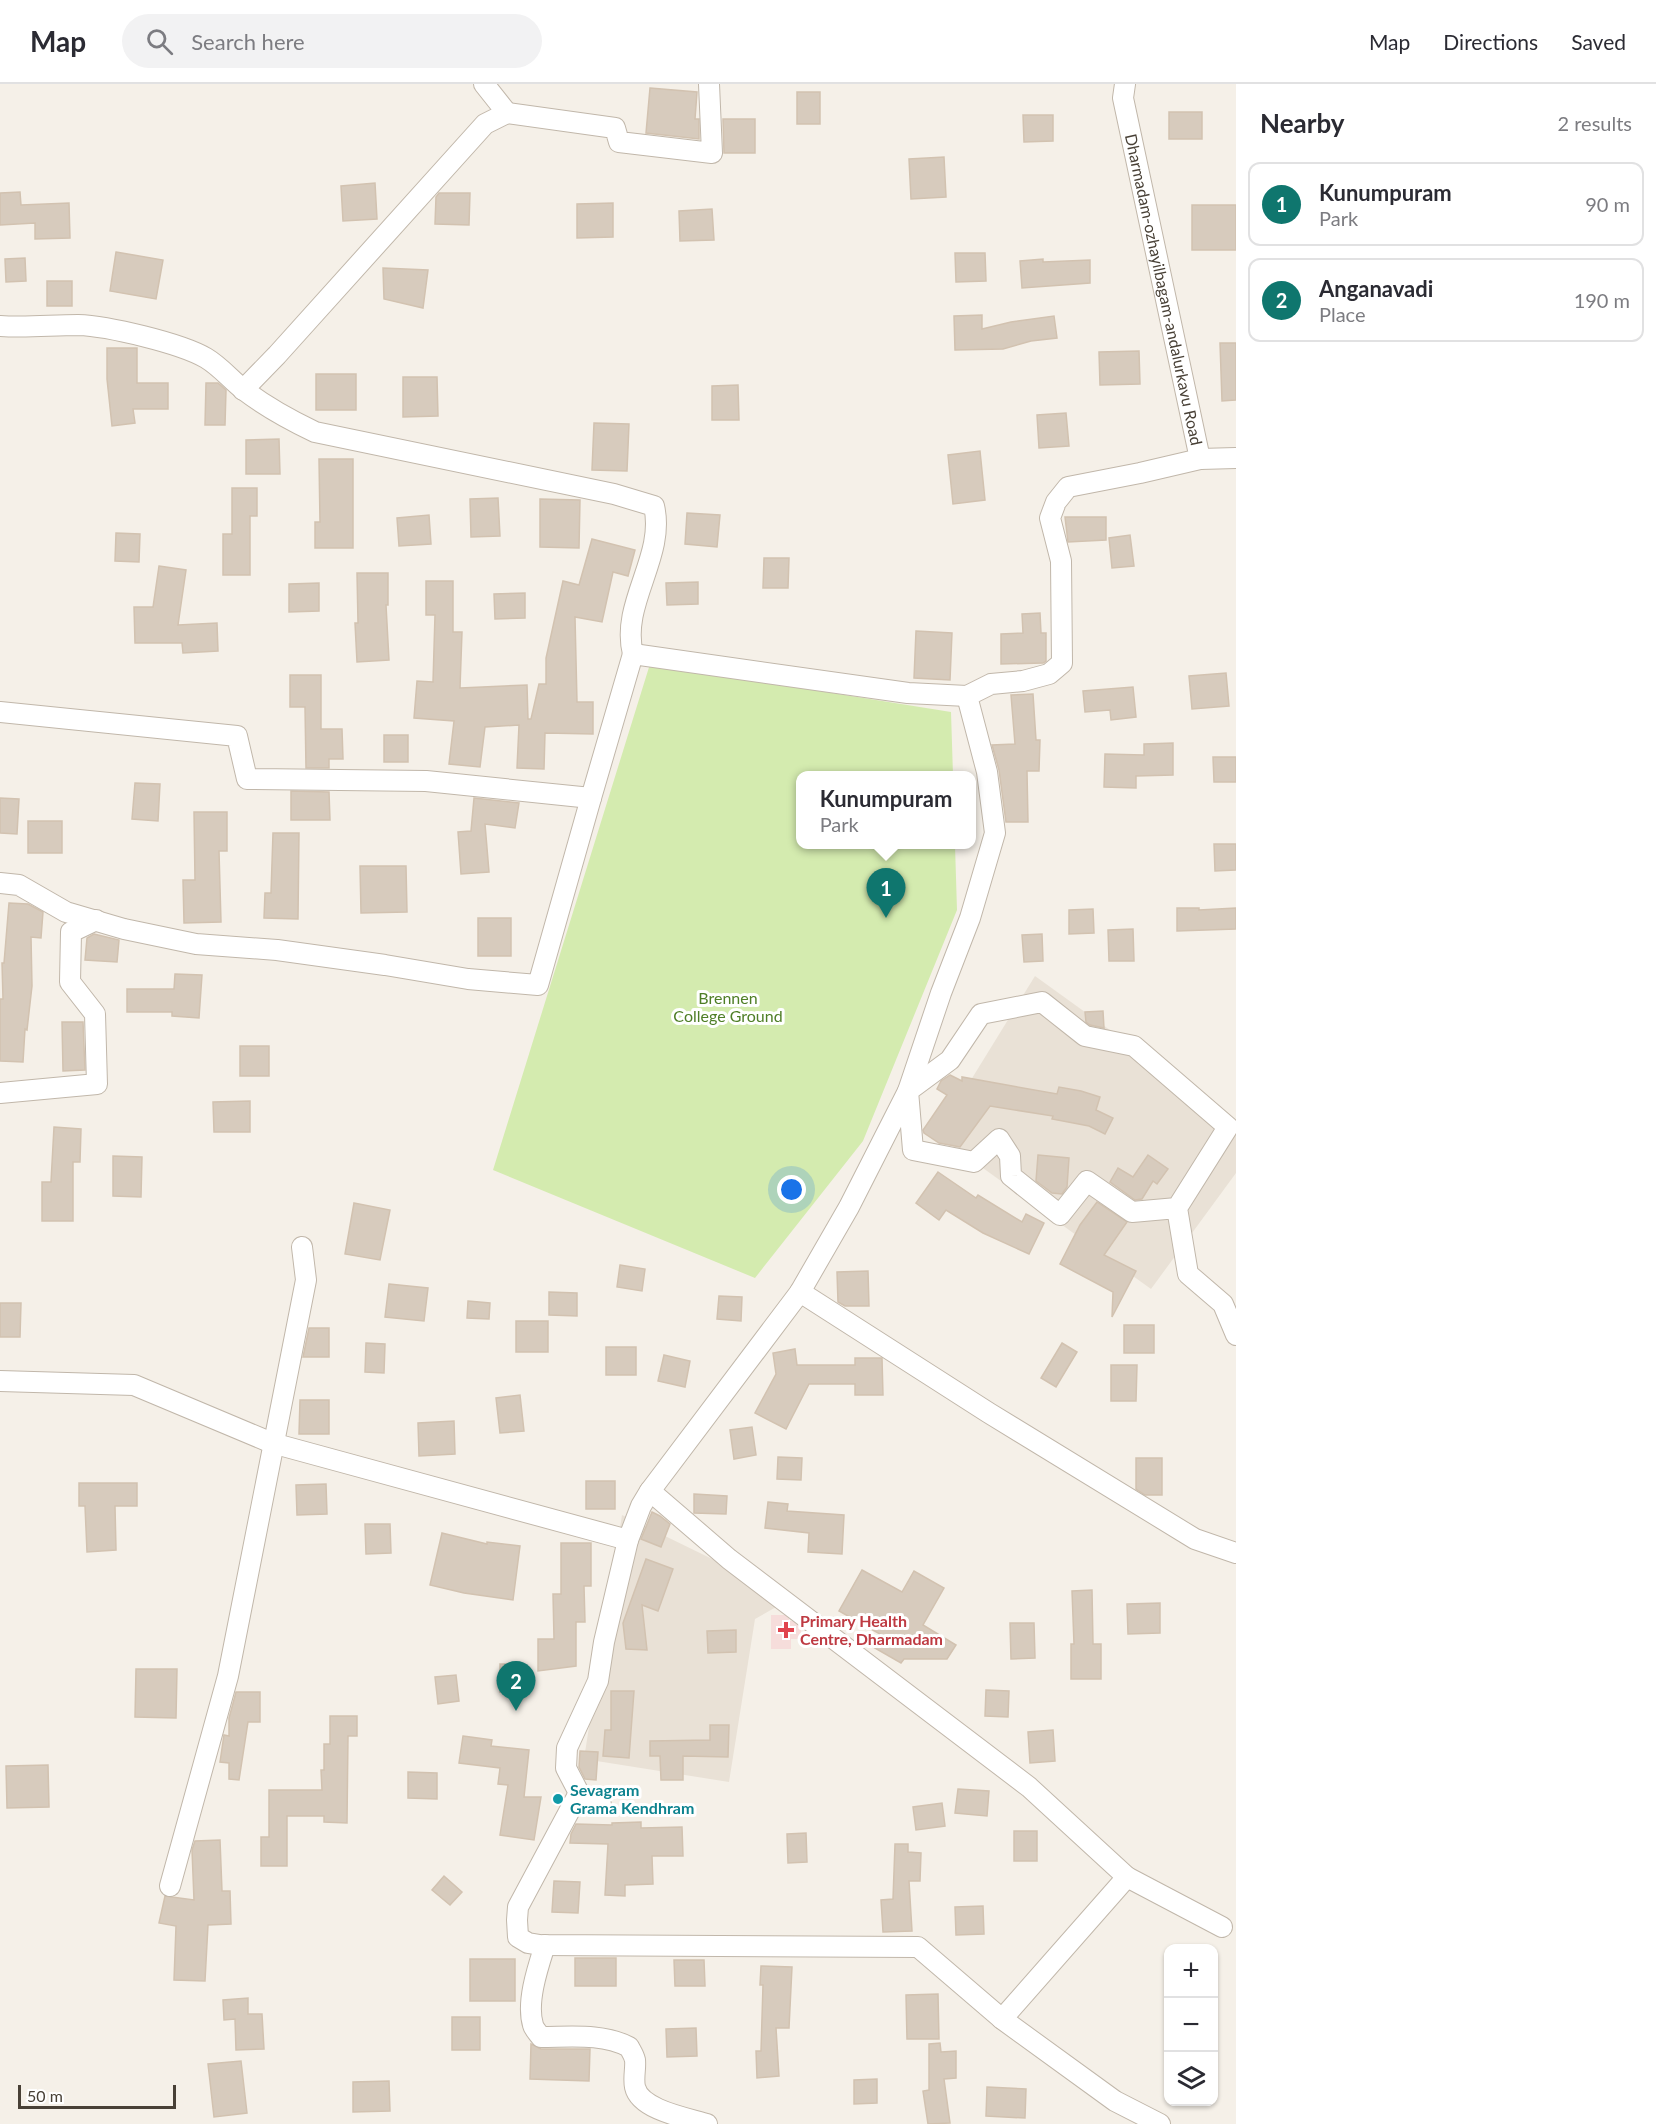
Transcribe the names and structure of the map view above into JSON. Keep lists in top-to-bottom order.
{
  "streets": {
    "street": ["Dharmadam-ozhayilbagam-andalurkavu Road"]
  },
  "parks": ["Brennen College Ground"],
  "places": {
    "health": ["Primary Health Centre, Dharmadam"],
    "other": ["Sevagram Grama Kendhram"]
  },
  "scale_bar": "50 m",
  "page": {
    "header": "Map",
    "search": "Search here",
    "nav": ["Map", "Directions", "Saved"],
    "heading": ["Nearby", "2 results"],
    "list": [
      {
        "mark": "1",
        "name": "Kunumpuram",
        "note": "Park",
        "value": "90 m"
      },
      {
        "mark": "2",
        "name": "Anganavadi",
        "note": "Place",
        "value": "190 m"
      }
    ],
    "popup": ["Kunumpuram", "Park"],
    "pins": ["1", "2"],
    "map_buttons": ["+", "−"],
    "scale": "50 m"
  }
}
